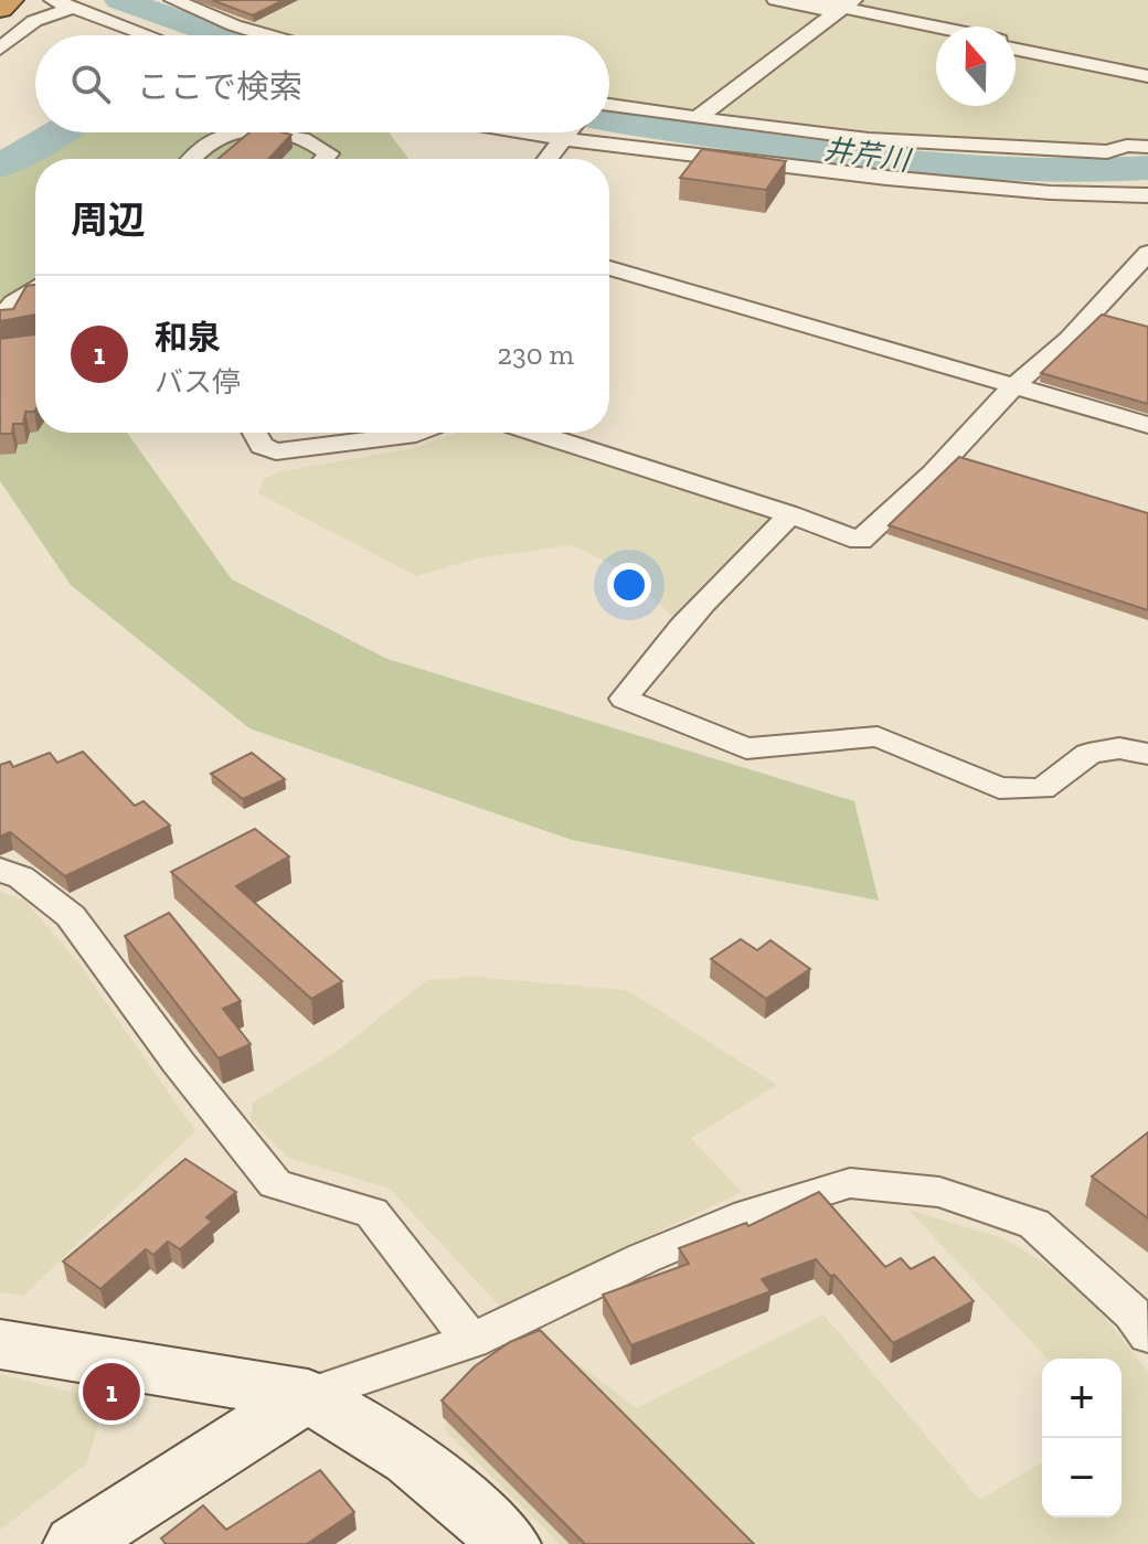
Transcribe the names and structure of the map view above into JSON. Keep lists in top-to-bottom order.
{
  "water": ["井芹川"],
  "north": "top",
  "page": {
    "search": "ここで検索",
    "heading": "周辺",
    "list": [
      {
        "mark": "1",
        "name": "和泉",
        "note": "バス停",
        "value": "230 m"
      }
    ],
    "map_buttons": ["+", "−"],
    "pins": "1"
  }
}
